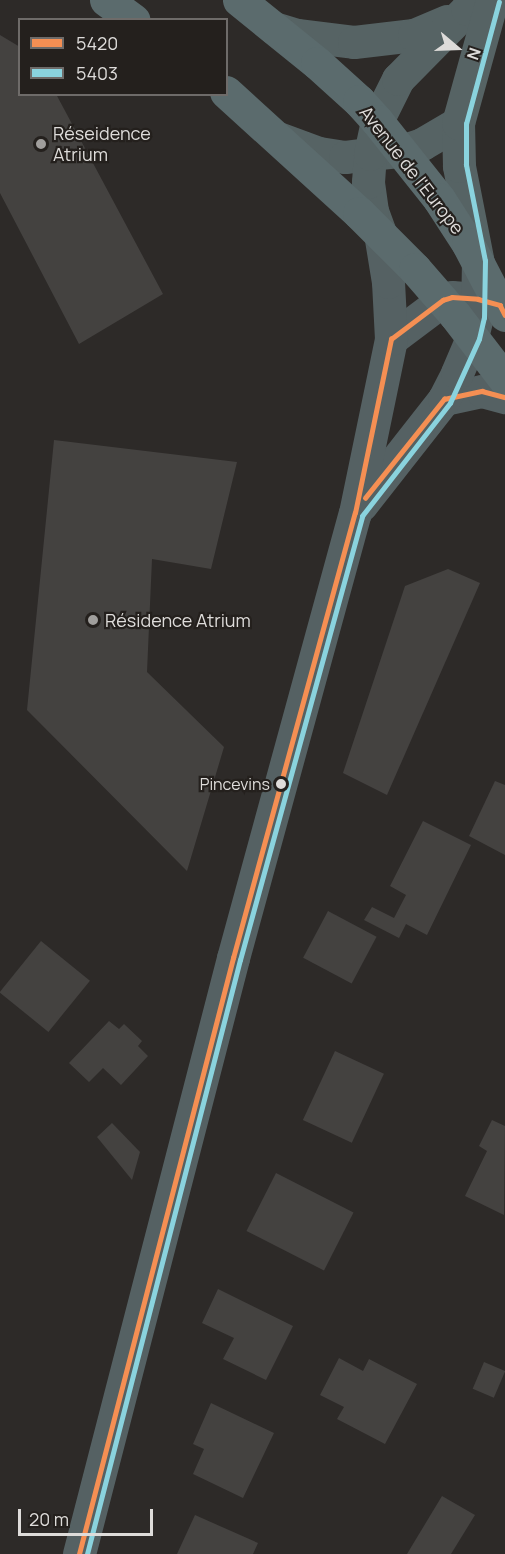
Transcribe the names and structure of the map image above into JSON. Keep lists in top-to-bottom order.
{
  "streets": {
    "main road": ["Avenue de l'Europe"]
  },
  "places": ["Réseidence Atrium", "Résidence Atrium", "Pincevins"],
  "lines": ["transit line 5403", "transit line 5420"],
  "legend": ["5420", "5403"],
  "scale_bar": "20 m",
  "north": "right"
}
